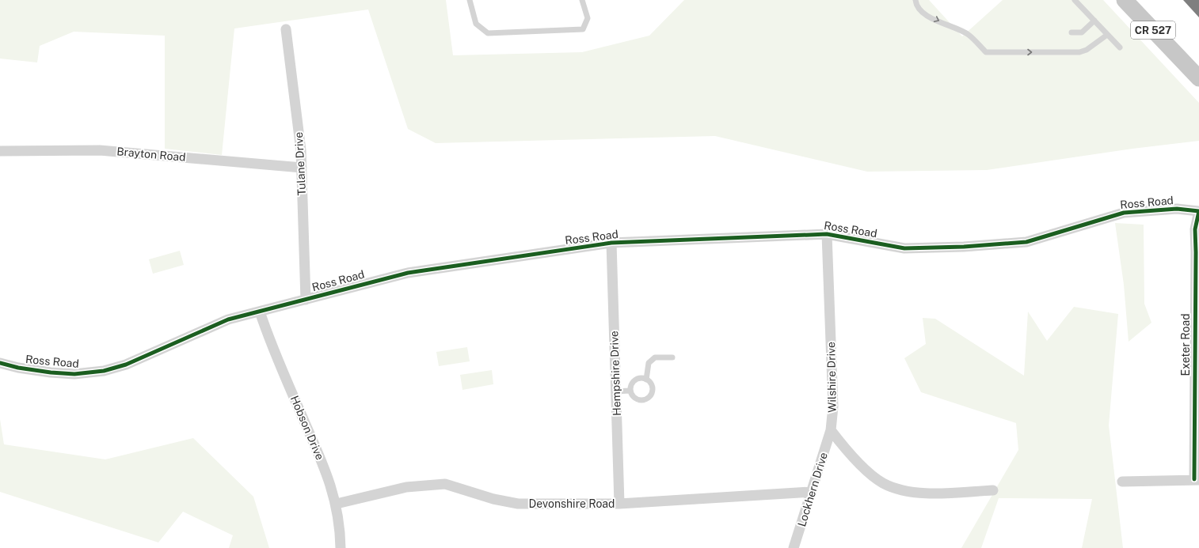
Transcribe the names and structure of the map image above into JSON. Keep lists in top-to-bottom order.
{
  "streets": {
    "main road": ["CR 527"],
    "street": [
      "Brayton Road",
      "Tulane Drive",
      "Ross Road",
      "Exeter Road",
      "Hempshire Drive",
      "Wilshire Drive",
      "Hobson Drive",
      "Lockhern Drive",
      "Devonshire Road"
    ]
  },
  "crossings": [
    ["Brayton Road", "Tulane Drive"],
    ["Tulane Drive", "Ross Road"],
    ["Ross Road", "Exeter Road"],
    ["Ross Road", "Hempshire Drive"],
    ["Ross Road", "Wilshire Drive"],
    ["Ross Road", "Hobson Drive"],
    ["Hempshire Drive", "Devonshire Road"],
    ["Wilshire Drive", "Lockhern Drive"],
    ["Hobson Drive", "Devonshire Road"],
    ["Lockhern Drive", "Devonshire Road"]
  ]
}
